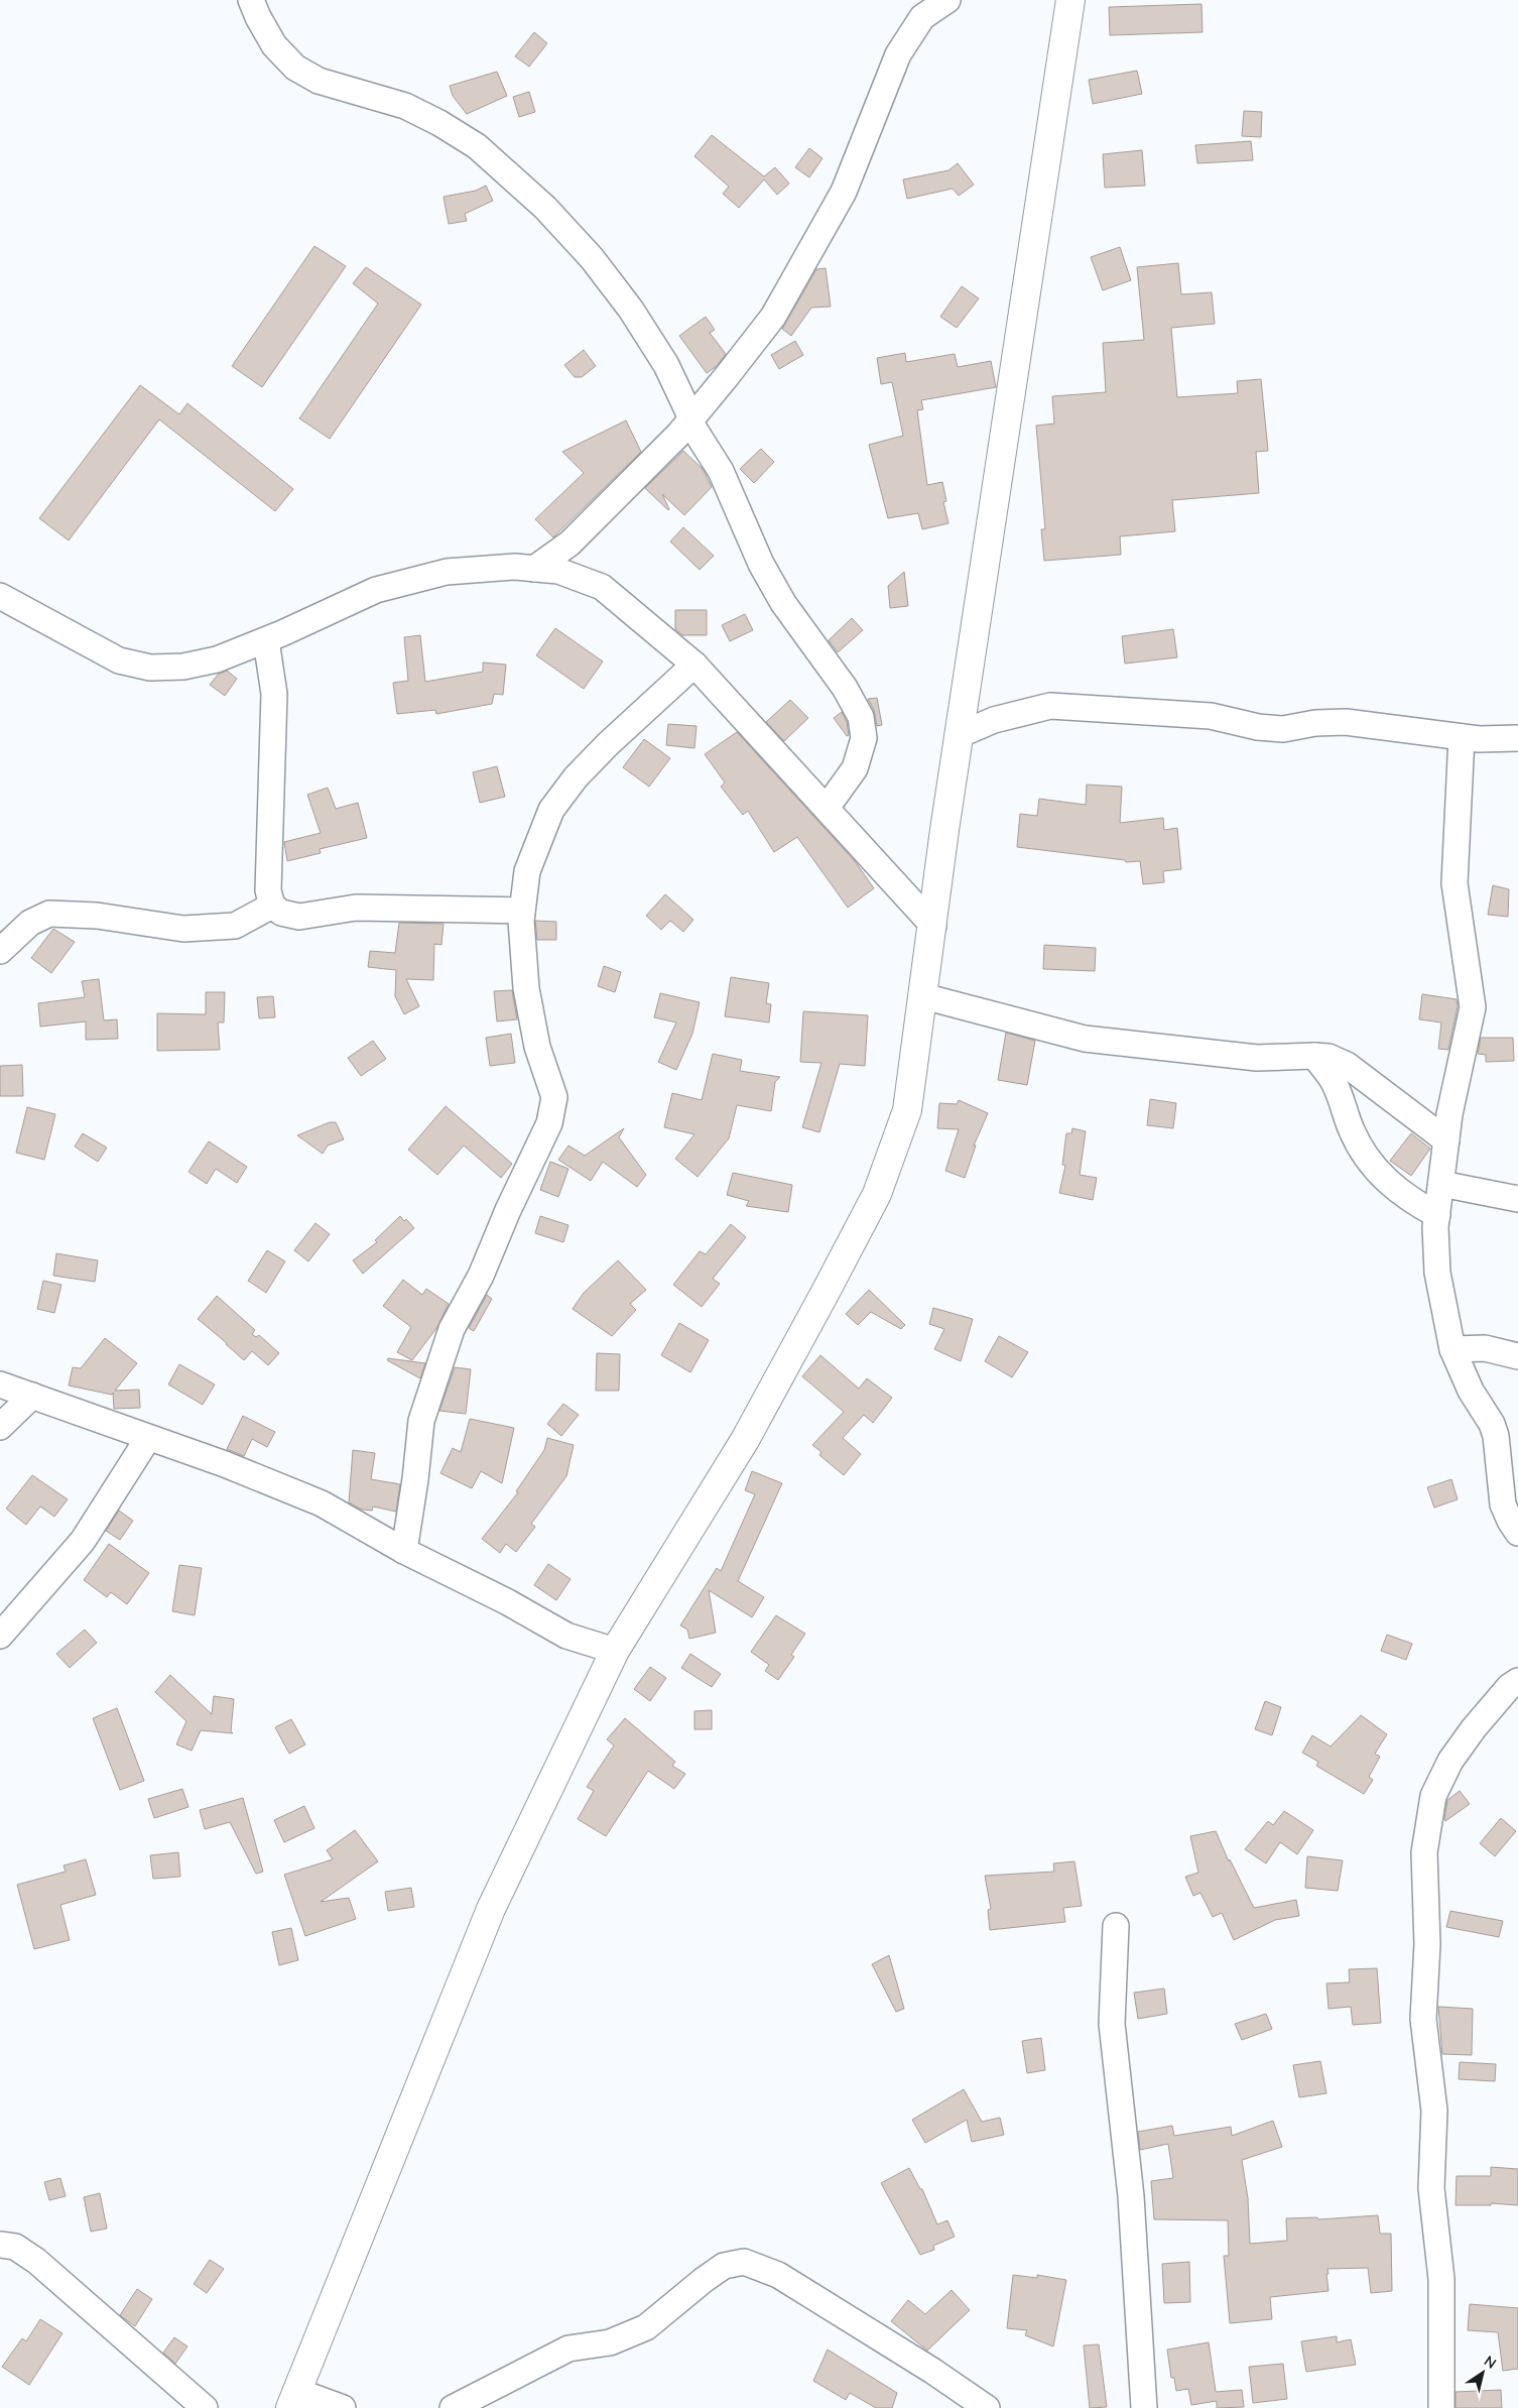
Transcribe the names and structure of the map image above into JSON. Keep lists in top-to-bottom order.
{
  "north": "top right"
}
